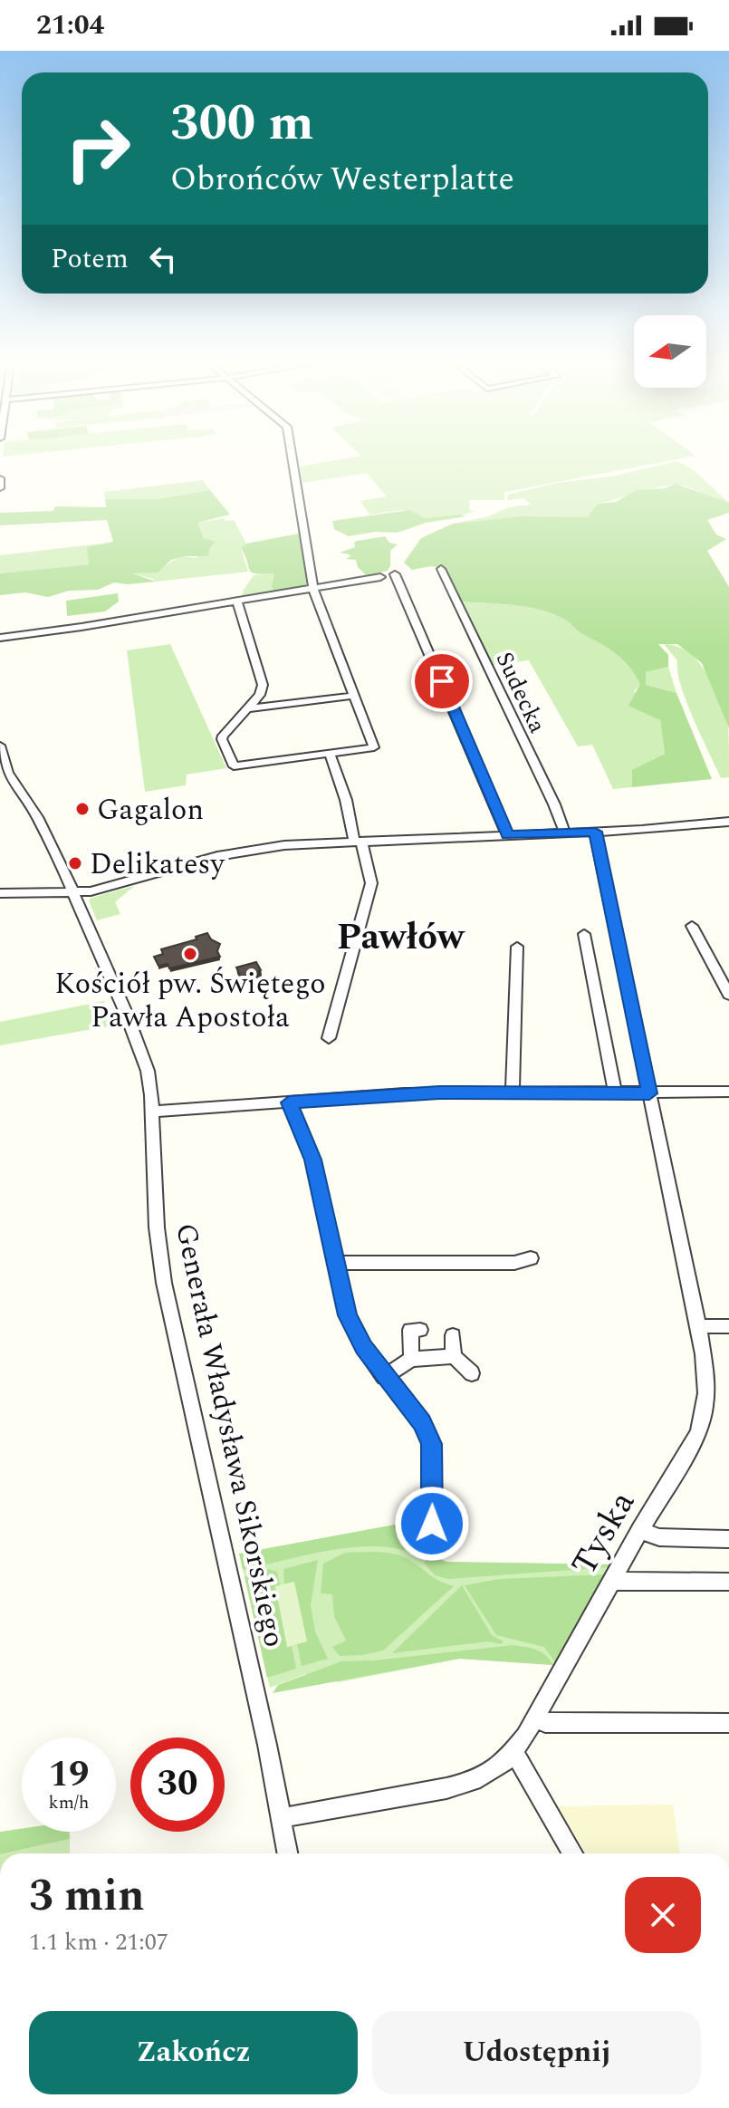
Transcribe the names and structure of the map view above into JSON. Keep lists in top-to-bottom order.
{
  "streets": {
    "street": ["Sudecka", "Generała Władysława Sikorskiego", "Tyska"]
  },
  "crossings": [
    ["Generała Władysława Sikorskiego", "Tyska"]
  ],
  "districts": ["Pawłów"],
  "places": ["Gagalon", "Delikatesy", "Kościół pw. Świętego Pawła Apostoła"],
  "north": "left",
  "page": {
    "status": "21:04",
    "turn": ["300 m", "Obrońców Westerplatte"],
    "then": "Potem",
    "speed": "19 km/h",
    "limit": "30",
    "heading": ["3 min", "1.1 km · 21:07"],
    "buttons": ["Zakończ", "Udostępnij"]
  }
}
